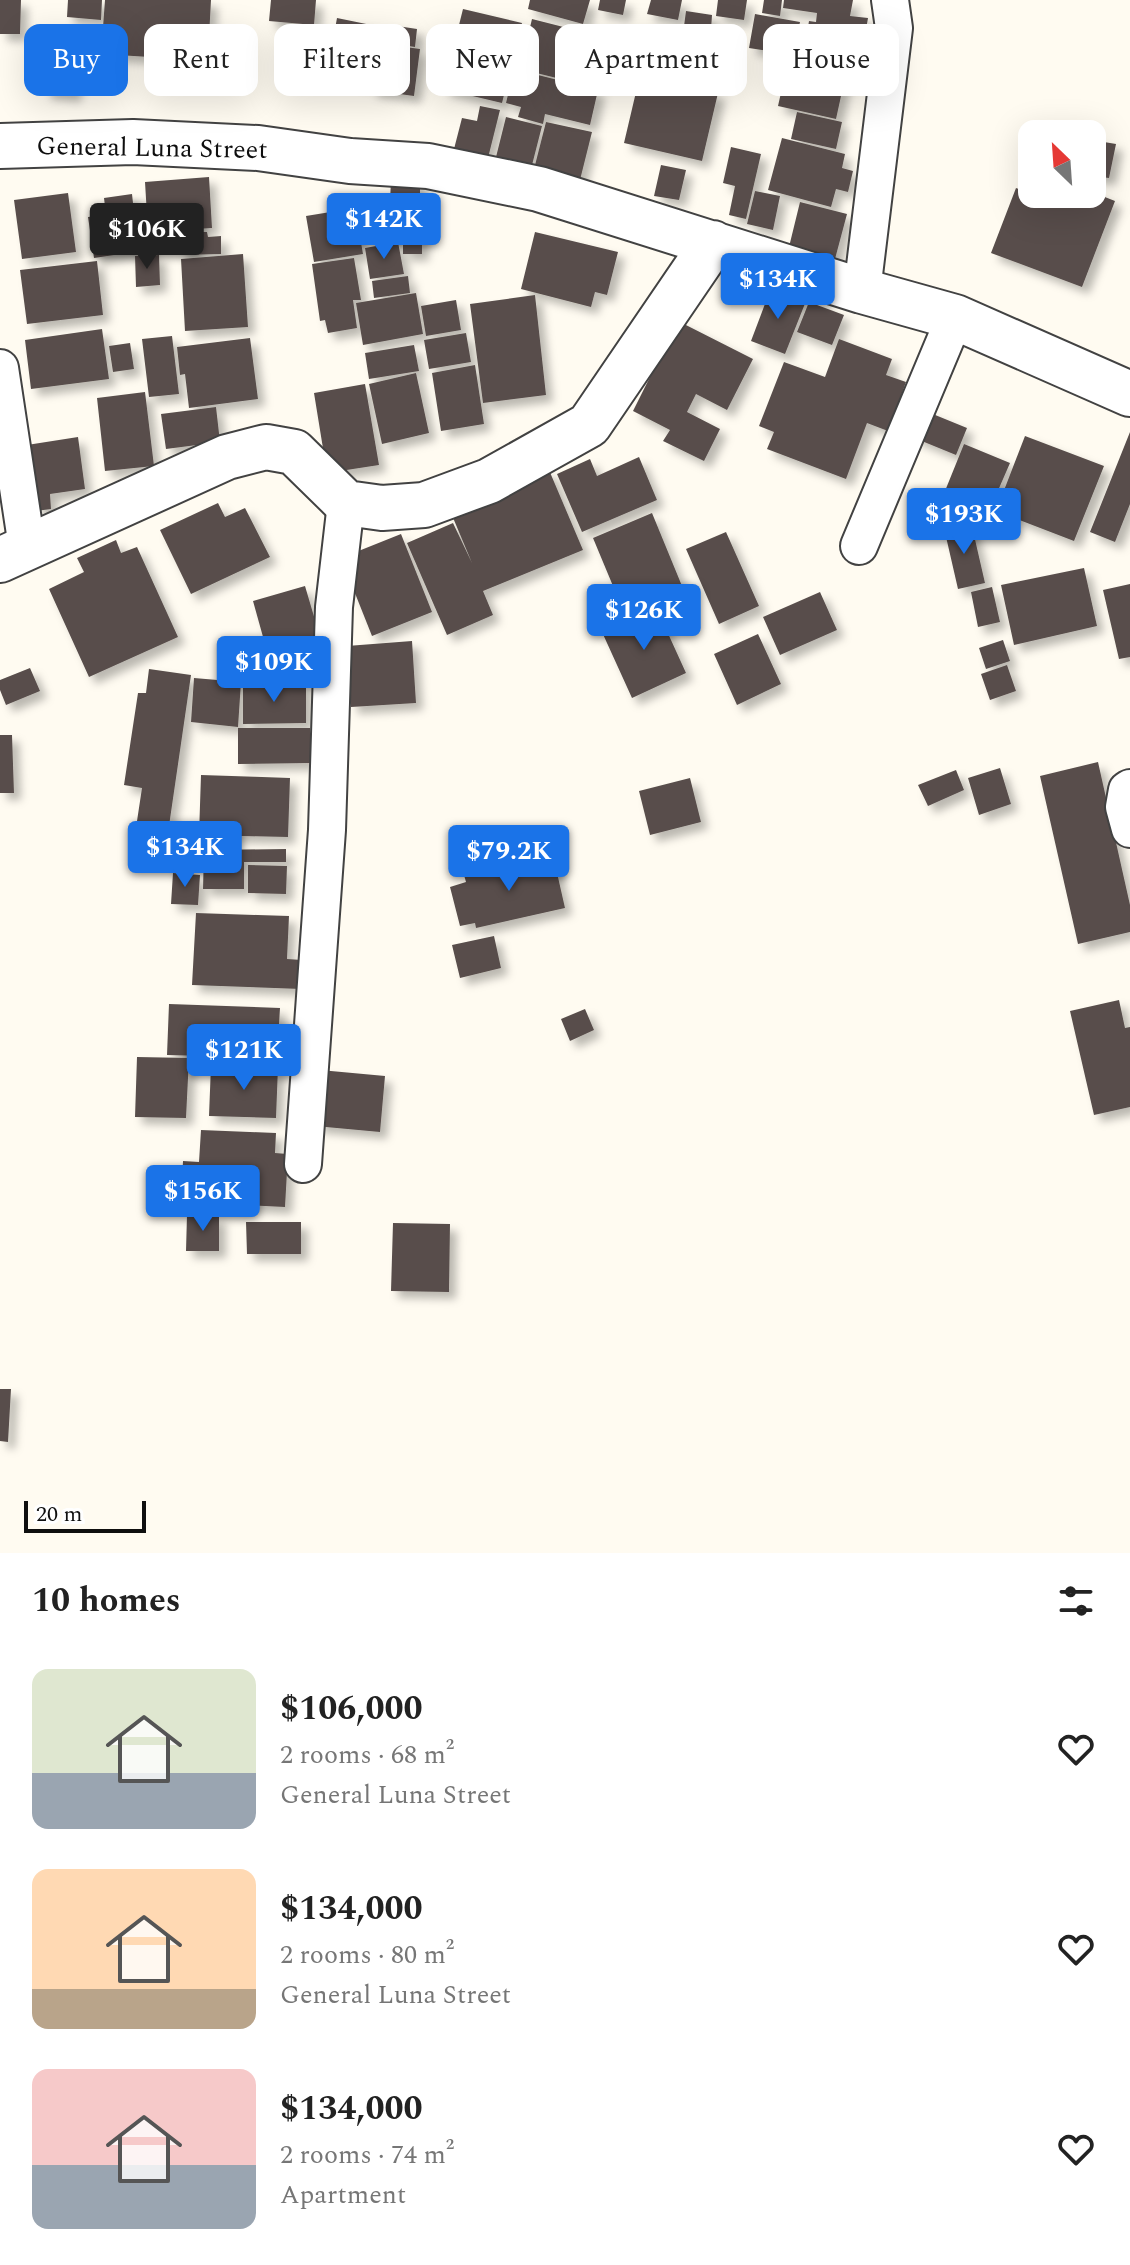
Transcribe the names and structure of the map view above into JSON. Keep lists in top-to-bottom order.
{
  "streets": {
    "street": ["General Luna Street"]
  },
  "scale_bar": "20 m",
  "north": "top left",
  "page": {
    "chip": [
      "Buy",
      "Rent",
      "Filters",
      "New",
      "Apartment",
      "House"
    ],
    "price": [
      "$142K",
      "$106K",
      "$134K",
      "$193K",
      "$126K",
      "$109K",
      "$134K",
      "$79.2K",
      "$121K",
      "$156K"
    ],
    "scale": "20 m",
    "heading": "10 homes",
    "list": [
      {
        "name": "$106,000",
        "note": "2 rooms · 68 m² · General Luna Street"
      },
      {
        "name": "$134,000",
        "note": "2 rooms · 80 m² · General Luna Street"
      },
      {
        "name": "$134,000",
        "note": "2 rooms · 74 m² · Apartment"
      }
    ]
  }
}
